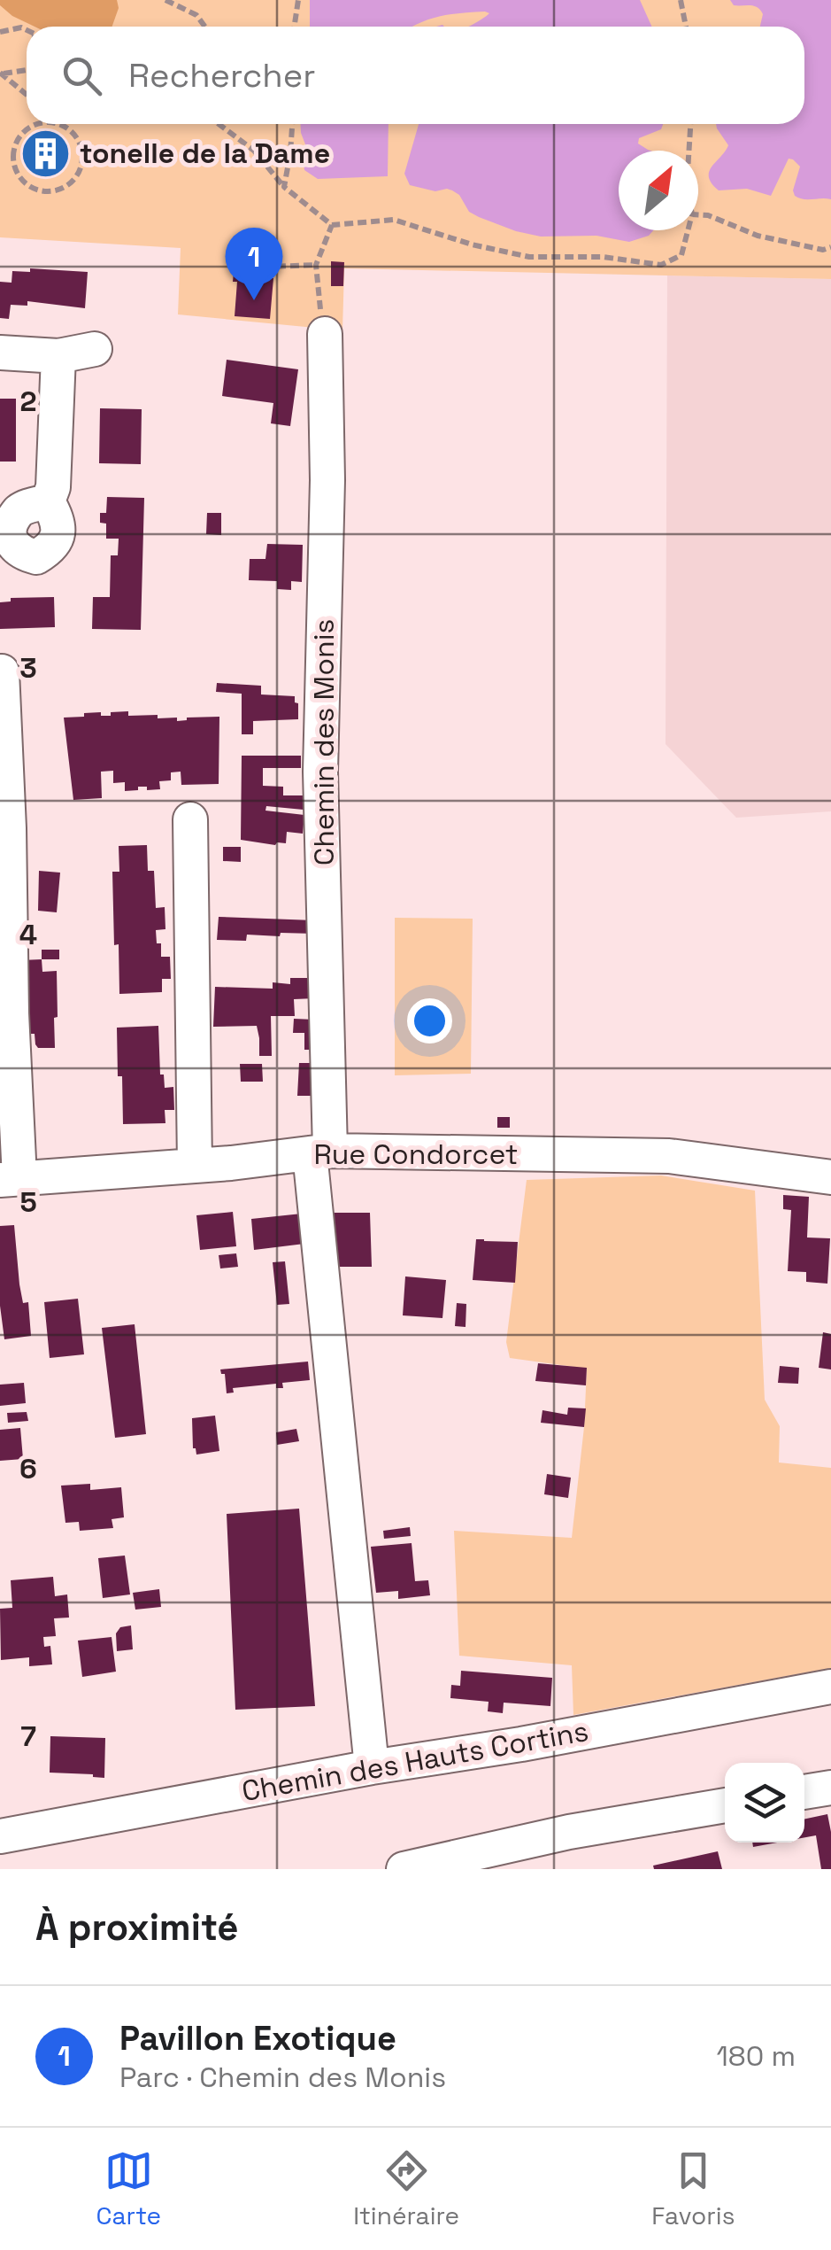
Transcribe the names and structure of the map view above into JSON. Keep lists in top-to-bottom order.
{
  "streets": {
    "street": ["Chemin des Monis", "Rue Condorcet", "Chemin des Hauts Cortins"]
  },
  "crossings": [
    ["Chemin des Monis", "Rue Condorcet"],
    ["Chemin des Monis", "Chemin des Hauts Cortins"]
  ],
  "places": {
    "building": ["tonelle de la Dame"]
  },
  "north": "top right",
  "page": {
    "search": "Rechercher",
    "pins": "1",
    "heading": "À proximité",
    "list": [
      {
        "mark": "1",
        "name": "Pavillon Exotique",
        "note": "Parc · Chemin des Monis",
        "value": "180 m"
      }
    ],
    "nav": ["Carte", "Itinéraire", "Favoris"]
  },
  "grid": {
    "rows": [
      "2",
      "3",
      "4",
      "5",
      "6",
      "7"
    ]
  }
}
